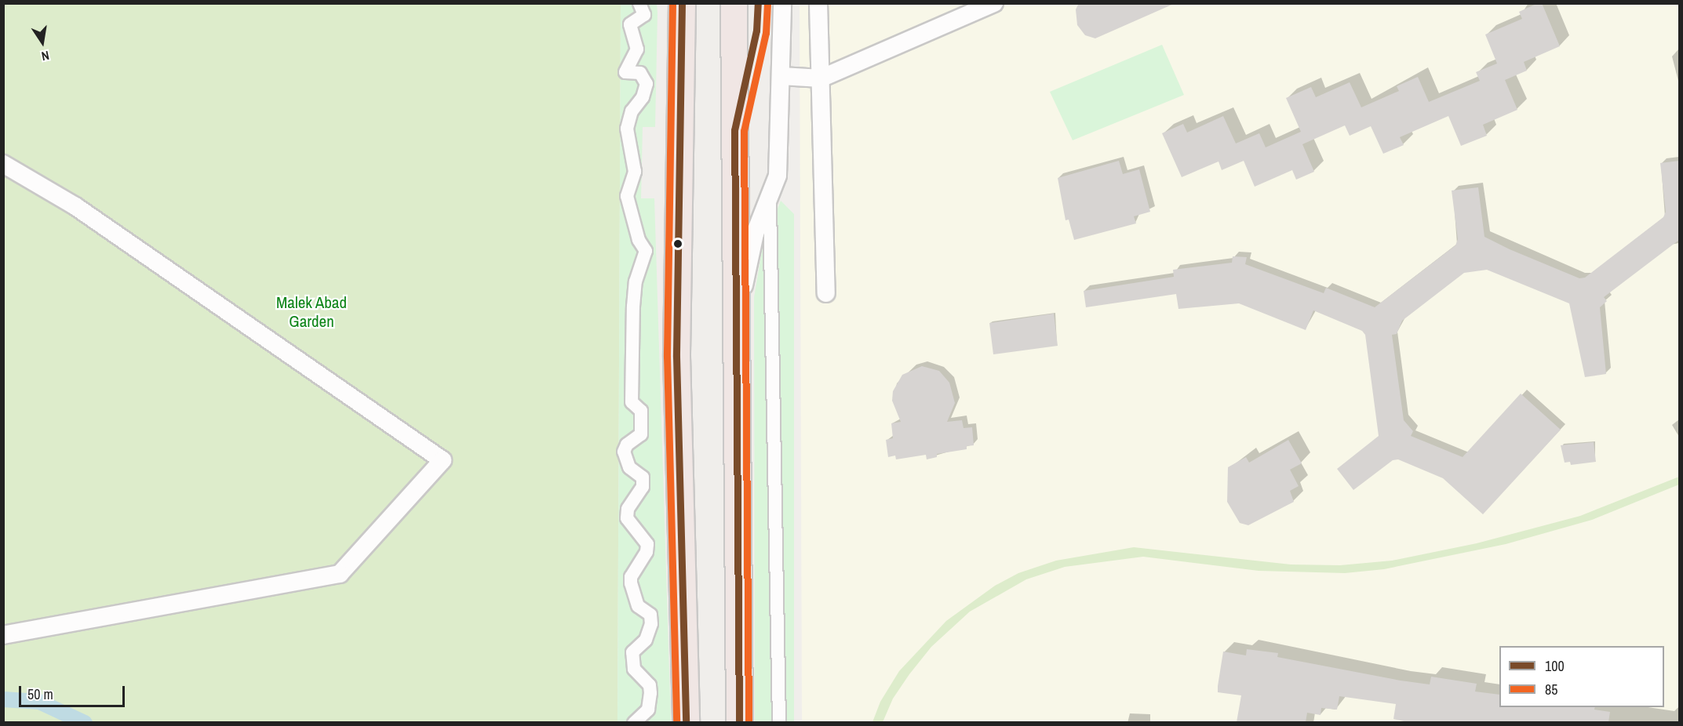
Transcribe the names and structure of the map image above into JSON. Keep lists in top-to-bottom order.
{
  "parks": ["Malek Abad Garden"],
  "lines": ["transit line 100", "transit line 85"],
  "legend": ["100", "85"],
  "scale_bar": "50 m",
  "north": "bottom"
}
